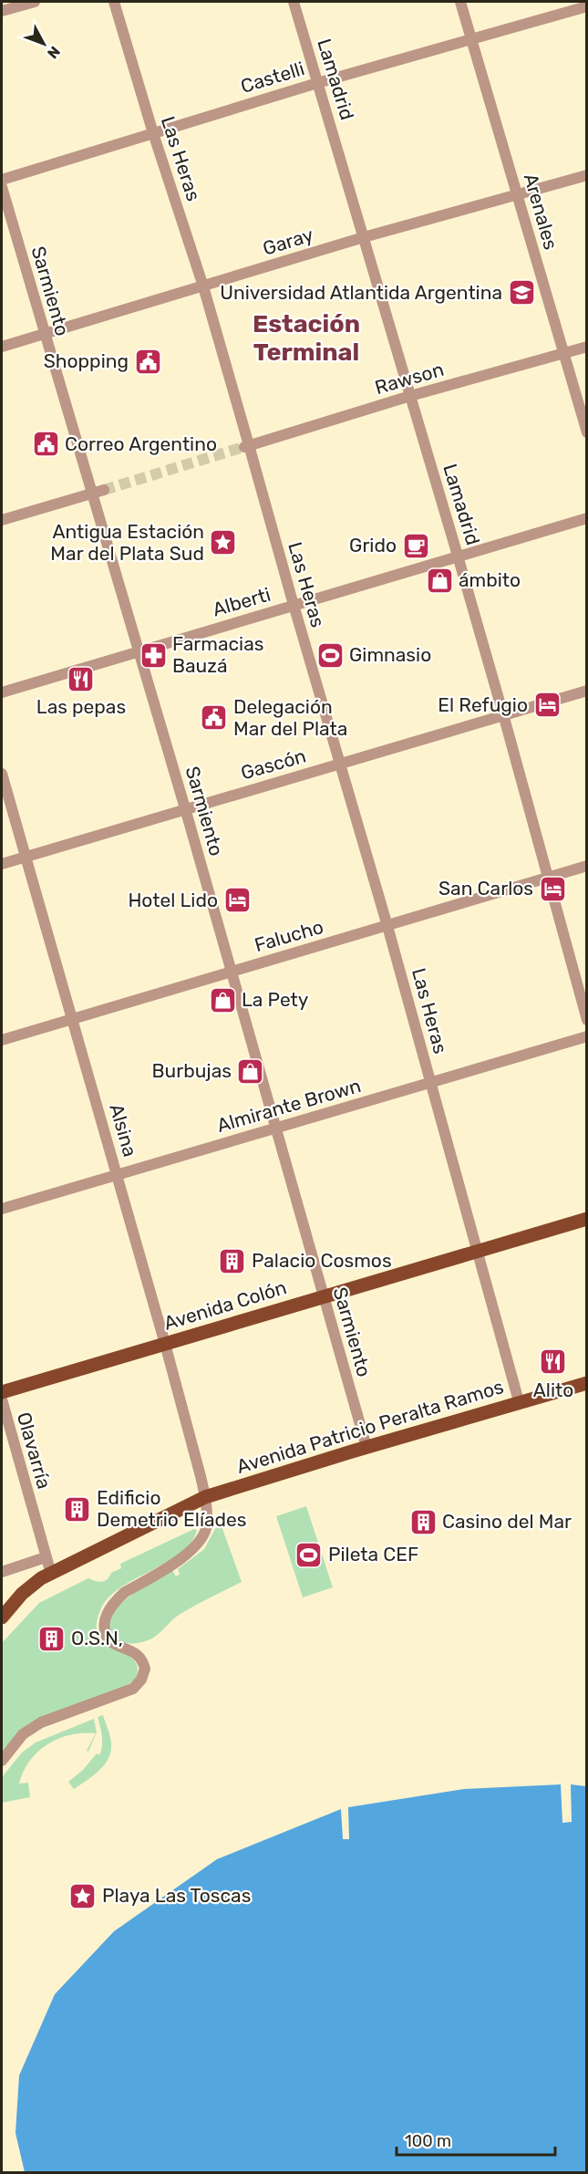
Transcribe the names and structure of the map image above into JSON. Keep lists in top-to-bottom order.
{
  "streets": {
    "main road": ["Avenida Colón", "Avenida Patricio Peralta Ramos"],
    "street": [
      "Castelli",
      "Lamadrid",
      "Las Heras",
      "Arenales",
      "Garay",
      "Sarmiento",
      "Rawson",
      "Alberti",
      "Gascón",
      "Falucho",
      "Almirante Brown",
      "Alsina",
      "Olavarría"
    ]
  },
  "crossings": [
    ["Castelli", "Lamadrid"],
    ["Castelli", "Las Heras"],
    ["Castelli", "Arenales"],
    ["Lamadrid", "Garay"],
    ["Lamadrid", "Rawson"],
    ["Lamadrid", "Alberti"],
    ["Lamadrid", "Gascón"],
    ["Lamadrid", "Falucho"],
    ["Las Heras", "Garay"],
    ["Las Heras", "Rawson"],
    ["Las Heras", "Alberti"],
    ["Las Heras", "Gascón"],
    ["Las Heras", "Falucho"],
    ["Las Heras", "Almirante Brown"],
    ["Las Heras", "Avenida Colón"],
    ["Las Heras", "Avenida Patricio Peralta Ramos"],
    ["Arenales", "Garay"],
    ["Arenales", "Rawson"],
    ["Garay", "Sarmiento"],
    ["Sarmiento", "Alberti"],
    ["Sarmiento", "Gascón"],
    ["Sarmiento", "Falucho"],
    ["Sarmiento", "Almirante Brown"],
    ["Sarmiento", "Avenida Colón"],
    ["Sarmiento", "Avenida Patricio Peralta Ramos"],
    ["Gascón", "Alsina"],
    ["Falucho", "Alsina"],
    ["Almirante Brown", "Alsina"],
    ["Alsina", "Avenida Colón"],
    ["Alsina", "Avenida Patricio Peralta Ramos"],
    ["Avenida Patricio Peralta Ramos", "Olavarría"]
  ],
  "districts": ["Estación Terminal"],
  "places": {
    "school or university": ["Universidad Atlantida Argentina"],
    "public building": ["Shopping", "Correo Argentino", "Delegación Mar del Plata"],
    "place": ["Antigua Estación Mar del Plata Sud", "Playa Las Toscas"],
    "cafe": ["Grido"],
    "shop": ["ámbito", "La Pety", "Burbujas"],
    "pharmacy": ["Farmacias Bauzá"],
    "sports": ["Gimnasio", "Pileta CEF"],
    "restaurant": ["Las pepas", "Alito"],
    "hotel": ["El Refugio", "San Carlos", "Hotel Lido"],
    "building": [
      "Palacio Cosmos",
      "Edificio Demetrio Elíades",
      "Casino del Mar",
      "O.S.N,"
    ]
  },
  "scale_bar": "100 m",
  "north": "bottom right"
}
